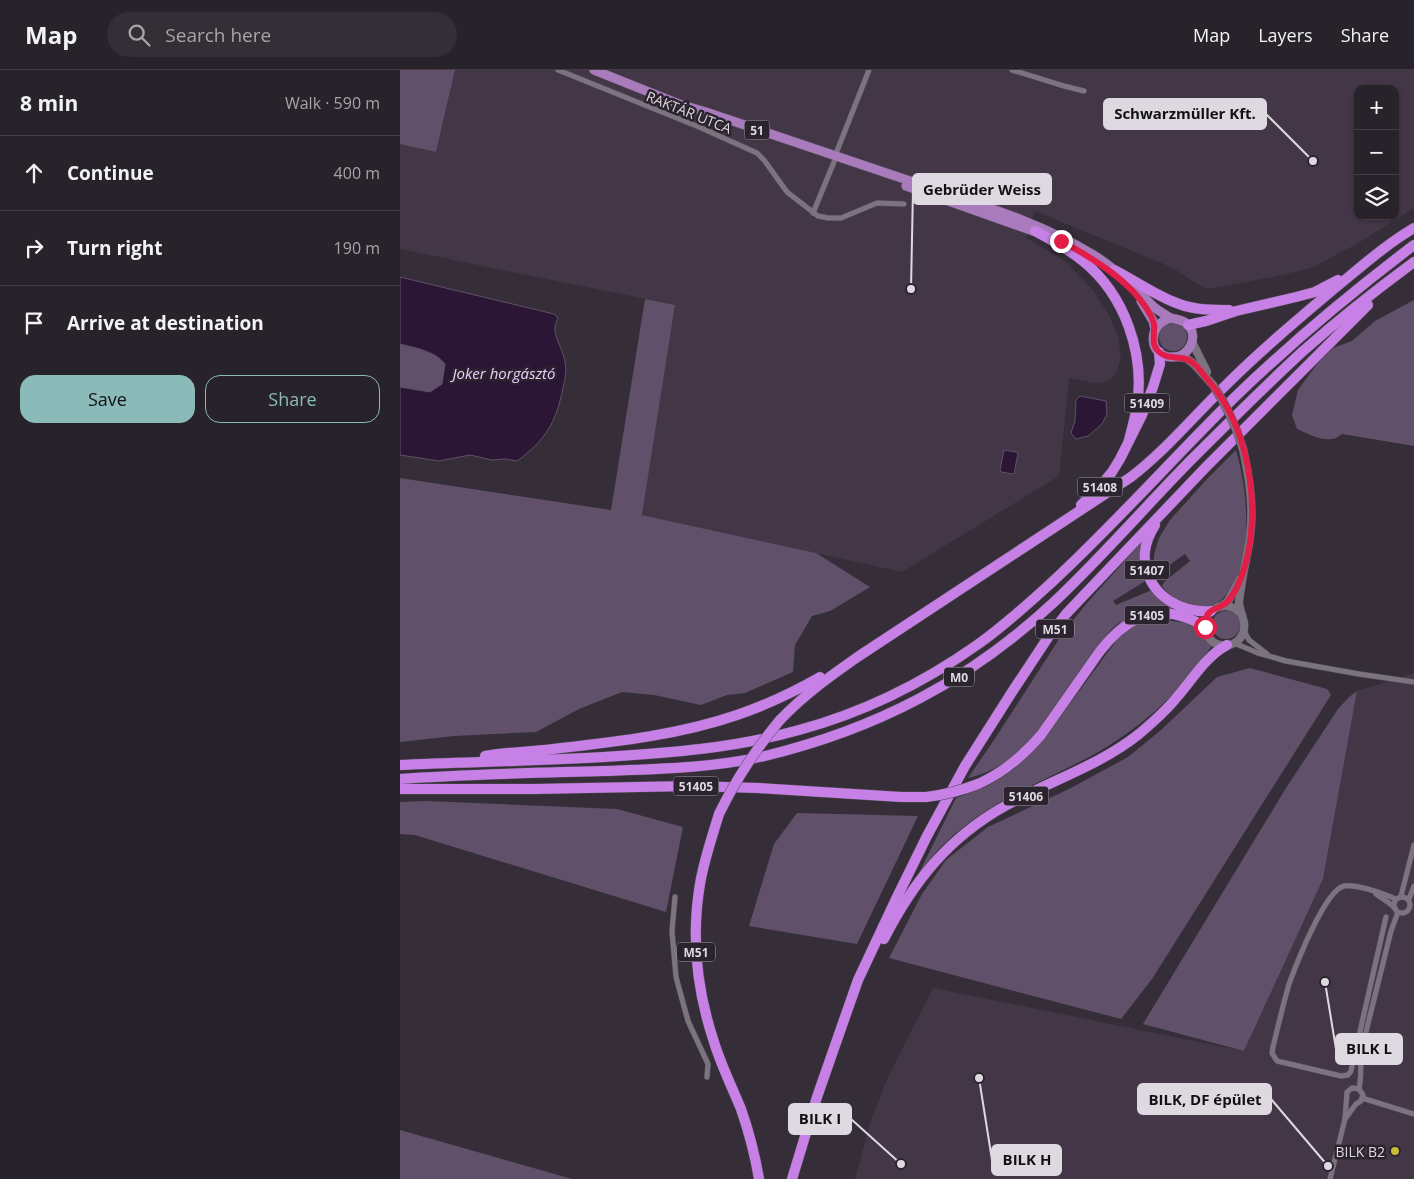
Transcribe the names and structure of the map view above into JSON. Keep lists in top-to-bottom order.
{
  "streets": {
    "highway": [
      "51409",
      "51408",
      "51407",
      "51405",
      "M51",
      "M0",
      "51406"
    ],
    "main road": ["51"],
    "street": ["RAKTÁR UTCA"]
  },
  "crossings": [
    ["51", "51409"],
    ["51", "51408"],
    ["51409", "51408"],
    ["51407", "51405"],
    ["51407", "M51"],
    ["51407", "51406"],
    ["51405", "51406"],
    ["M51", "51406"]
  ],
  "water": ["Joker horgásztó"],
  "places": [
    "Schwarzmüller Kft.",
    "Gebrüder Weiss",
    "BILK L",
    "BILK H",
    "BILK B2",
    "BILK I",
    "BILK, DF épület"
  ],
  "page": {
    "header": "Map",
    "search": "Search here",
    "nav": ["Map", "Layers", "Share"],
    "heading": ["8 min", "Walk · 590 m"],
    "map_buttons": ["+", "−"],
    "list": [
      ["Continue", "400 m"],
      ["Turn right", "190 m"],
      "Arrive at destination"
    ],
    "buttons": ["Save", "Share"]
  }
}
